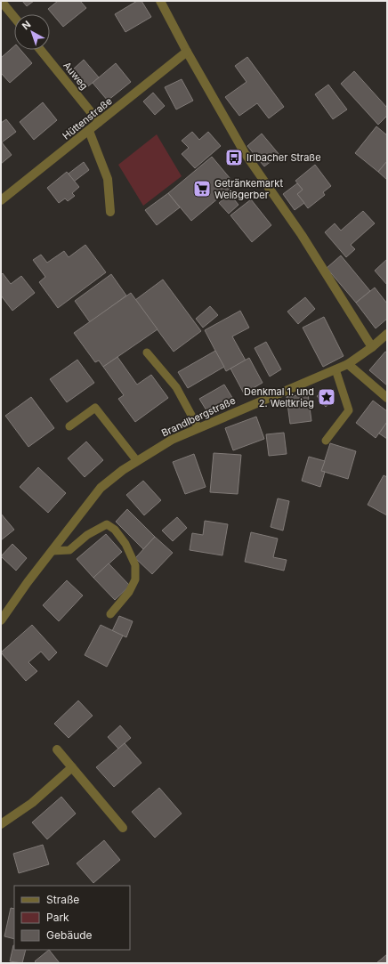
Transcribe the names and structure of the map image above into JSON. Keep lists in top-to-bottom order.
{
  "streets": {
    "street": ["Auweg", "Hüttenstraße", "Brandlbergstraße"]
  },
  "crossings": [
    ["Auweg", "Hüttenstraße"]
  ],
  "places": {
    "bus stop": ["Irlbacher Straße"],
    "supermarket": ["Getränkemarkt Weißgerber"],
    "place": ["Denkmal 1. und 2. Weltkrieg"]
  },
  "legend": ["Straße", "Park", "Gebäude"],
  "north": "top left"
}
